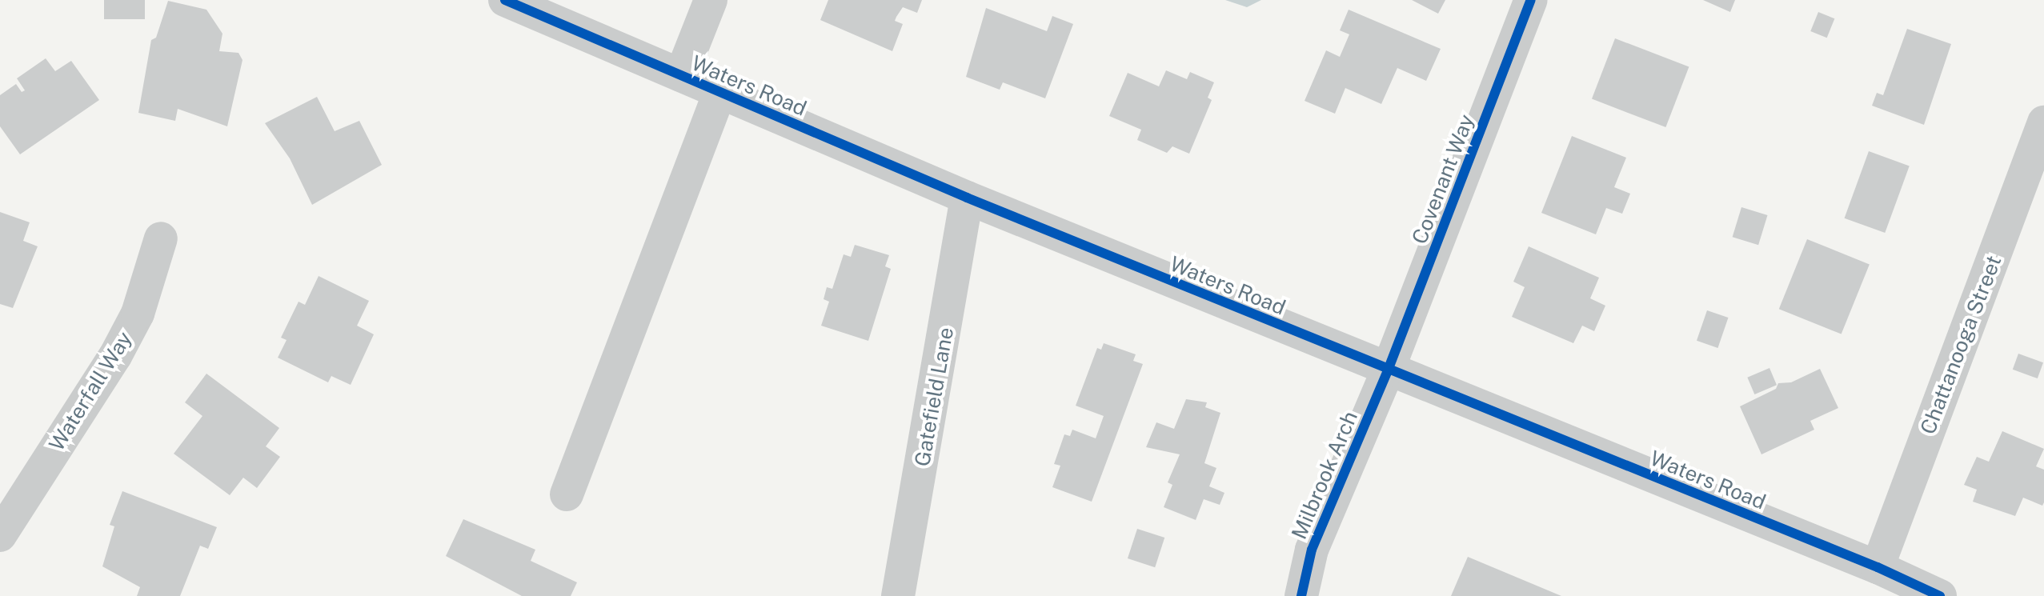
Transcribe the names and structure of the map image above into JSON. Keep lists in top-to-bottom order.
{
  "streets": {
    "street": [
      "Waters Road",
      "Covenant Way",
      "Chattanooga Street",
      "Waterfall Way",
      "Gatefield Lane",
      "Milbrook Arch"
    ]
  },
  "crossings": [
    ["Waters Road", "Covenant Way"],
    ["Waters Road", "Chattanooga Street"],
    ["Waters Road", "Gatefield Lane"],
    ["Waters Road", "Milbrook Arch"],
    ["Covenant Way", "Milbrook Arch"]
  ]
}
